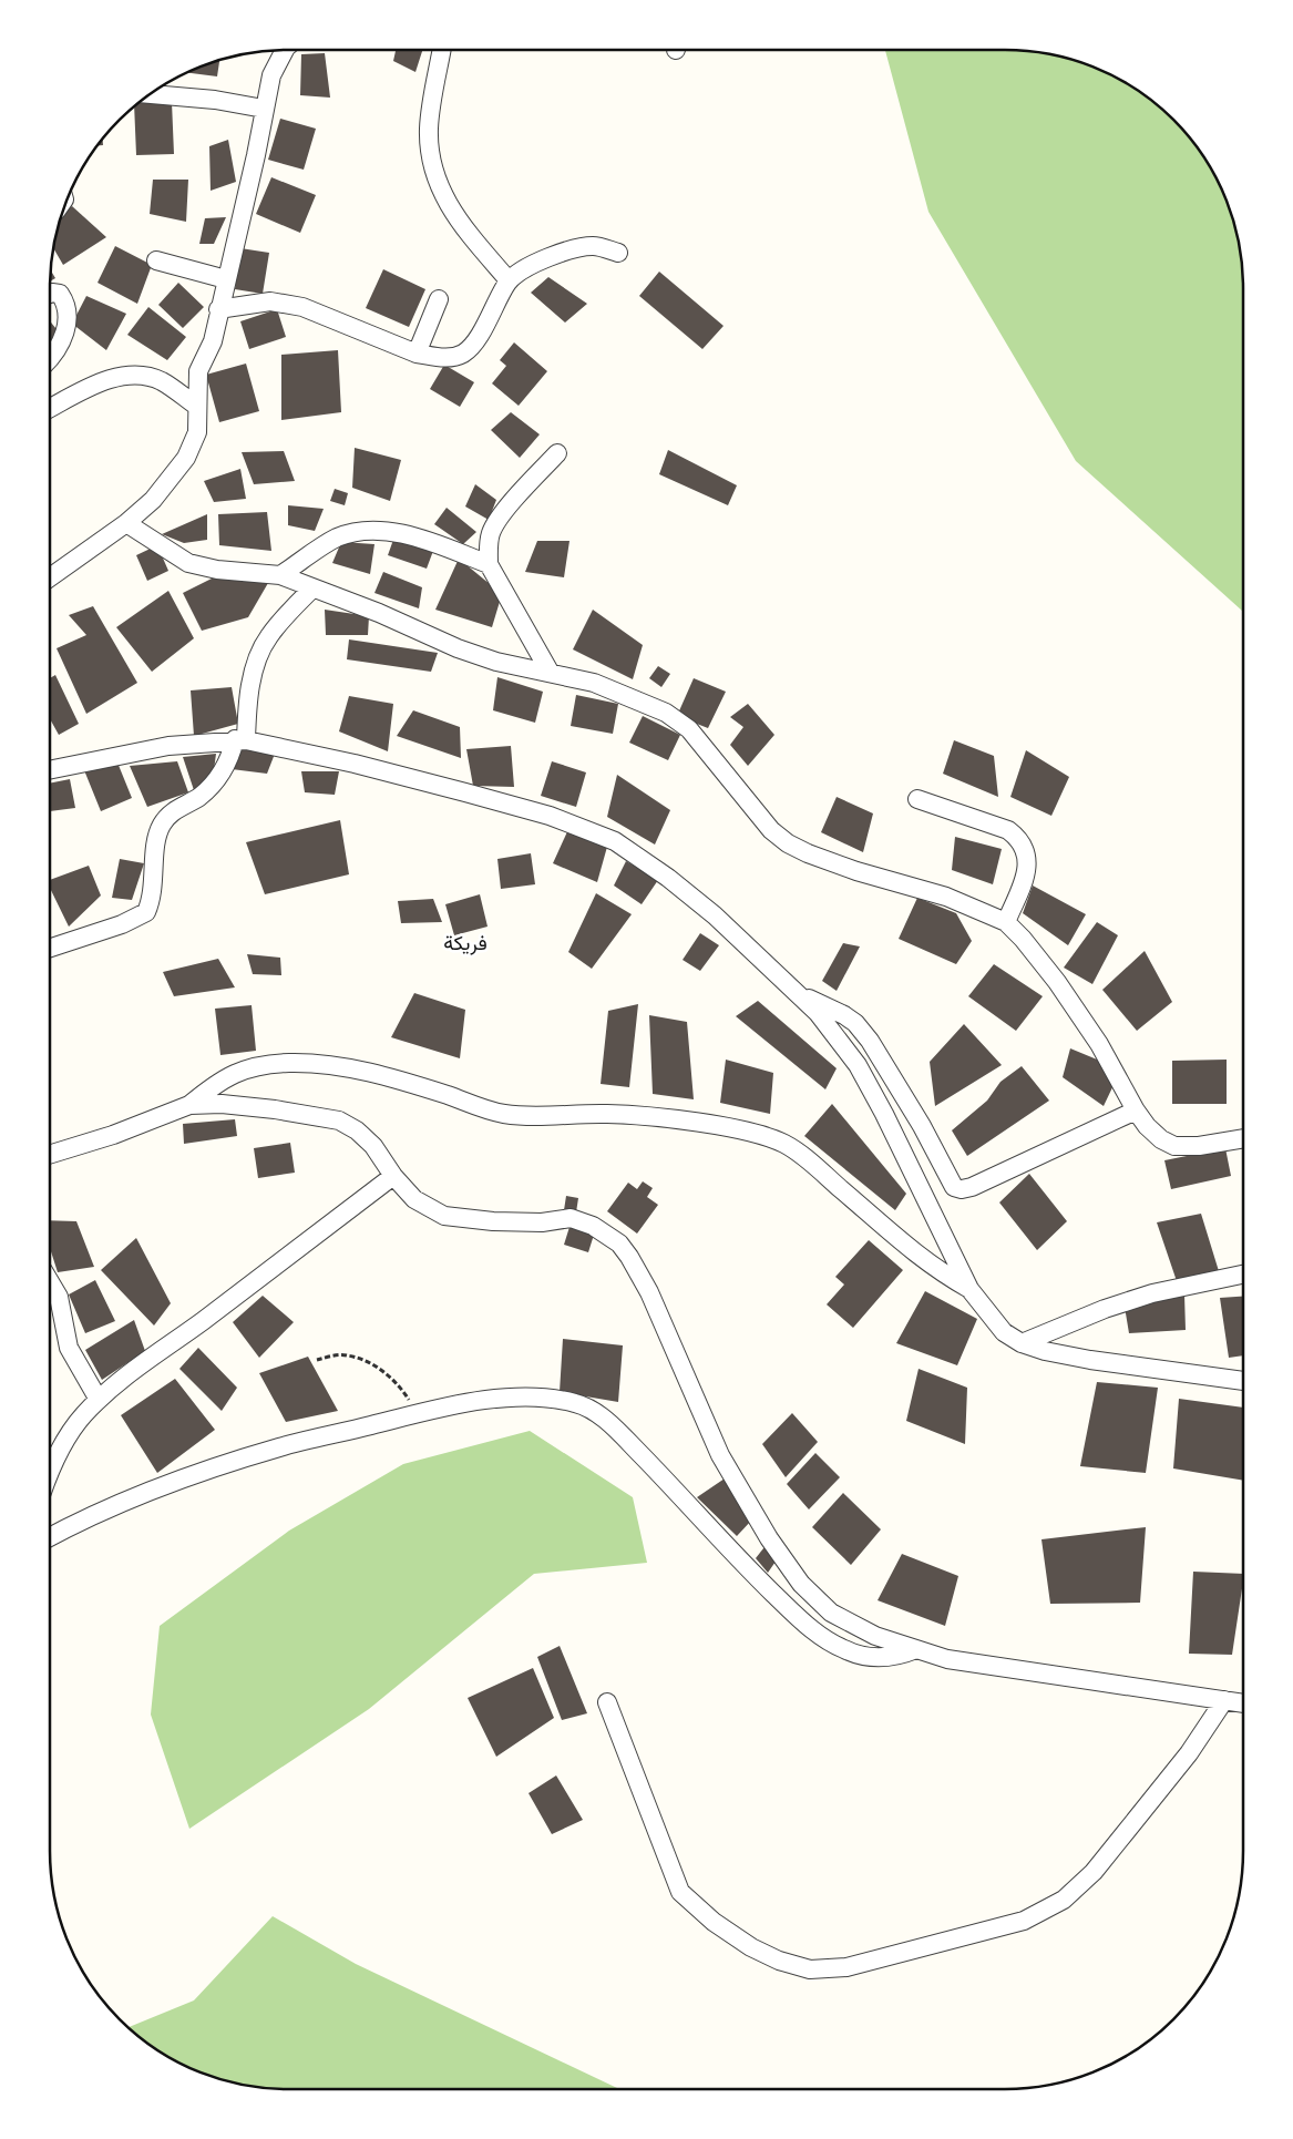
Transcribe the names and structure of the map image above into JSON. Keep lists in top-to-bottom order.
{
  "districts": ["فريكة"]
}
